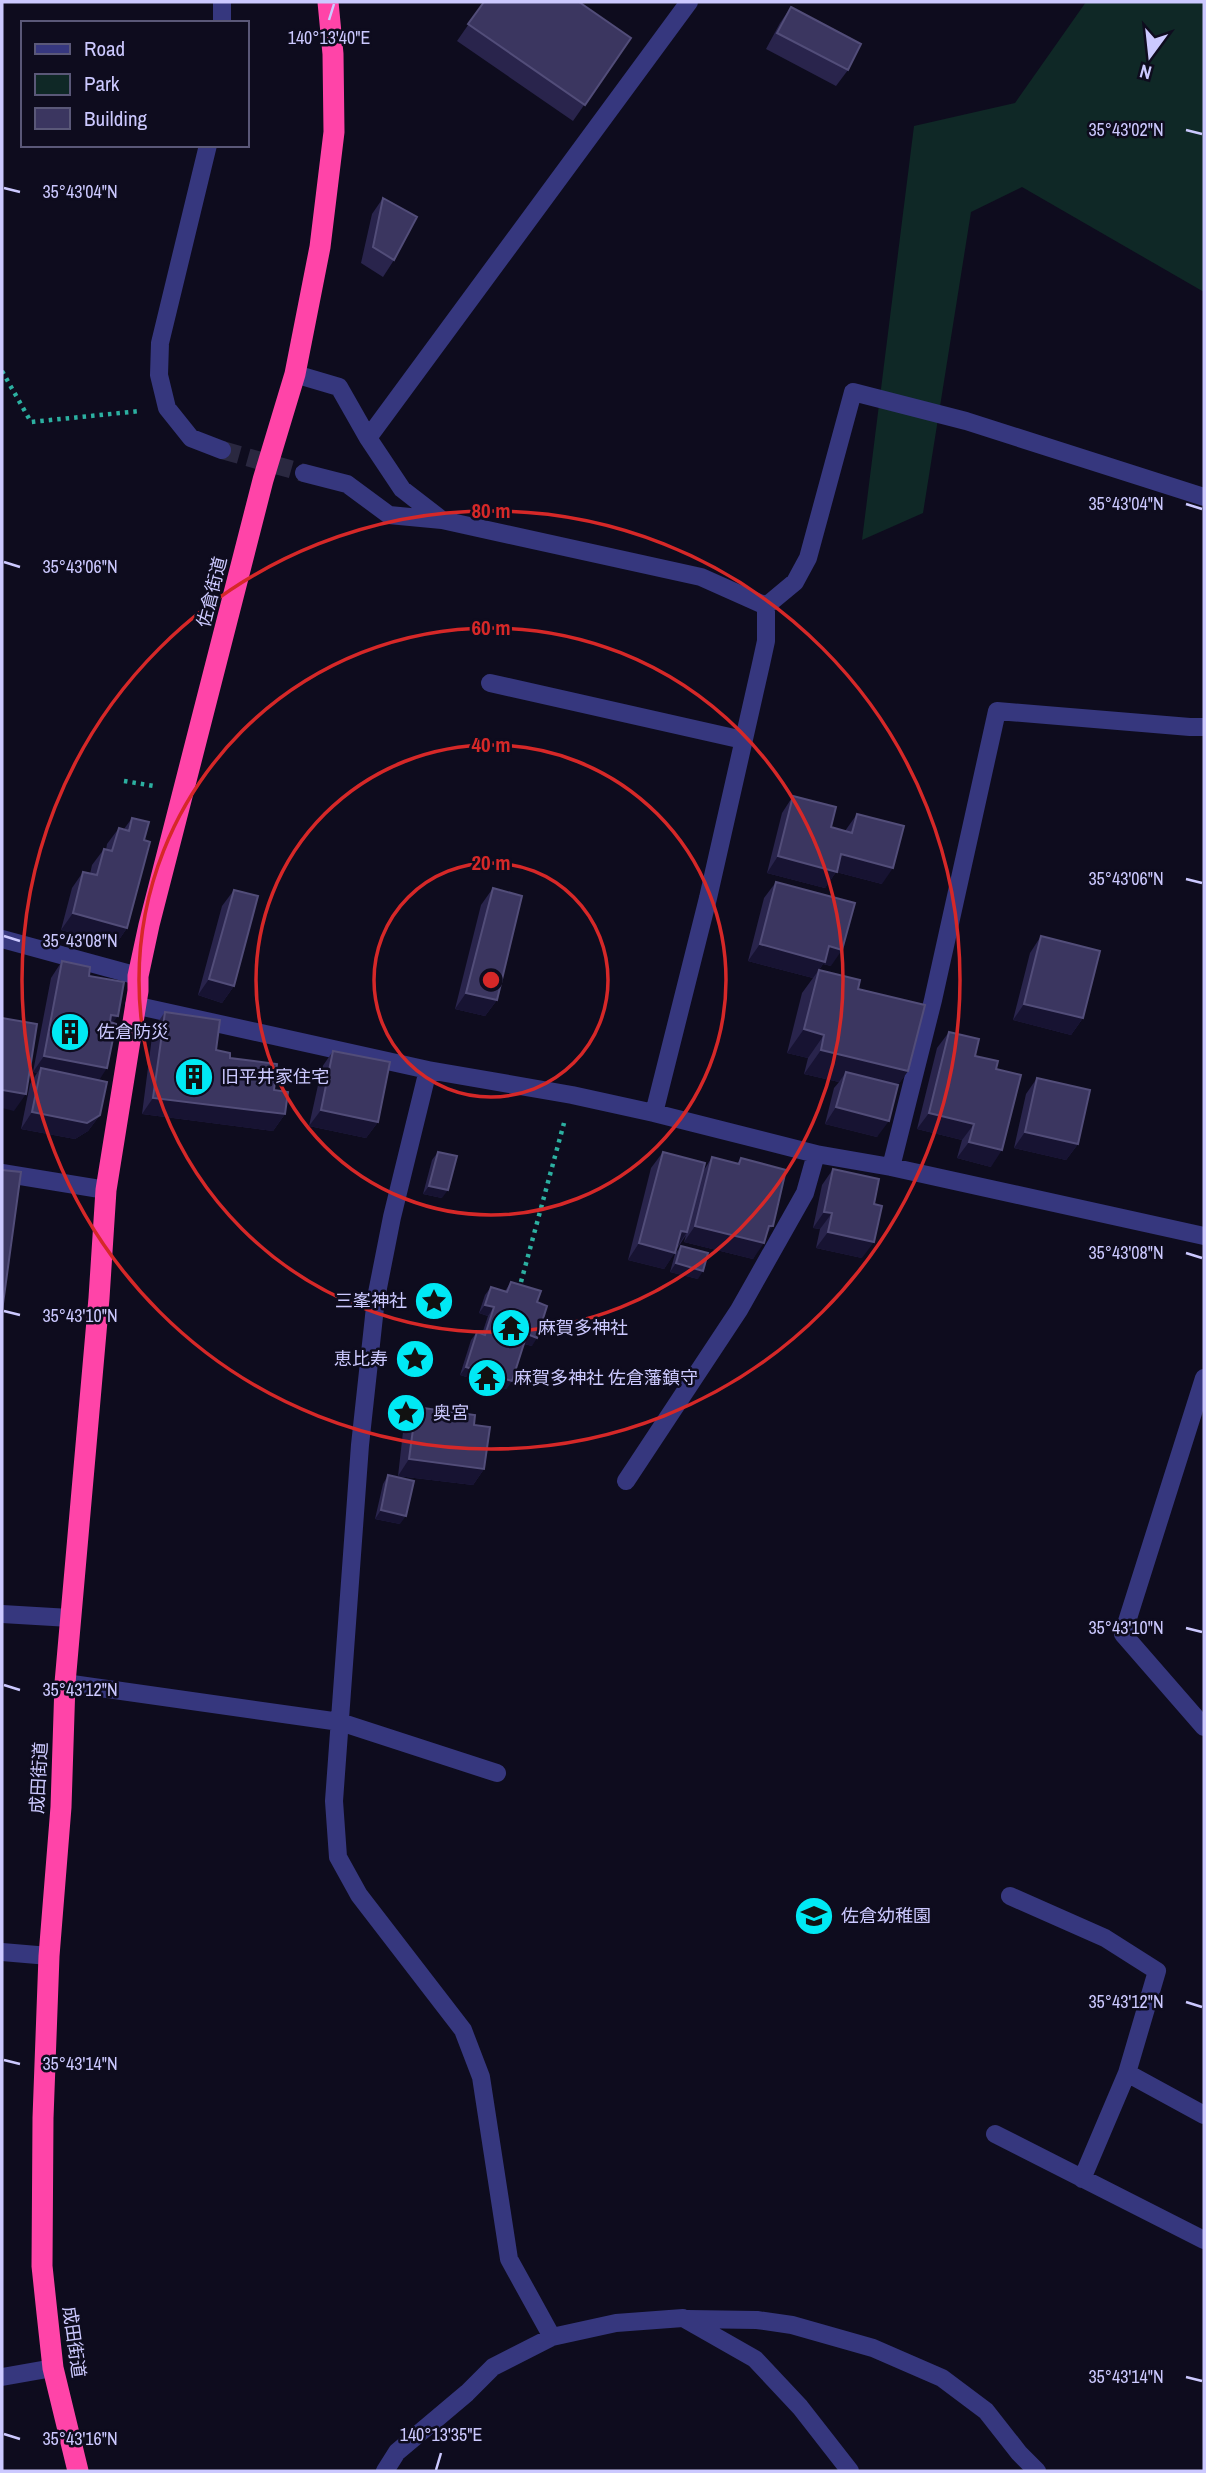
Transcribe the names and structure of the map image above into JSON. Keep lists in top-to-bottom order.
{
  "streets": {
    "highway": ["佐倉街道", "成田街道"]
  },
  "crossings": [
    ["佐倉街道", "成田街道"]
  ],
  "places": {
    "building": ["佐倉防災", "旧平井家住宅"],
    "place": ["三峯神社", "恵比寿", "奥宮"],
    "temple": ["麻賀多神社", "麻賀多神社 佐倉藩鎮守"],
    "school or university": ["佐倉幼稚園"]
  },
  "legend": ["Road", "Park", "Building"],
  "north": "bottom",
  "coordinates": [
    "140°13'40\"E",
    "35°43'02\"N",
    "35°43'04\"N",
    "35°43'06\"N",
    "35°43'08\"N",
    "35°43'10\"N",
    "35°43'12\"N",
    "35°43'14\"N",
    "140°13'35\"E",
    "35°43'16\"N"
  ],
  "rings": [
    "80 m",
    "60 m",
    "40 m",
    "20 m"
  ]
}
